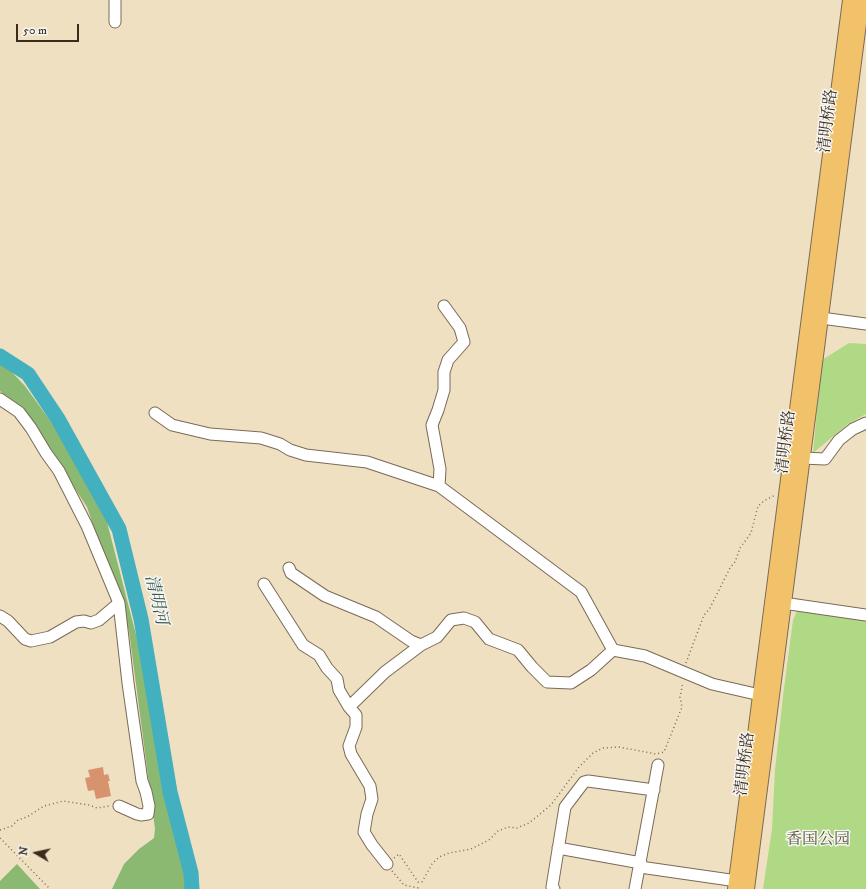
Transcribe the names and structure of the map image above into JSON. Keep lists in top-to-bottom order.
{
  "streets": {
    "main road": ["清明桥路"]
  },
  "water": ["清明河"],
  "parks": ["香国公园"],
  "scale_bar": "50 m",
  "north": "left"
}
